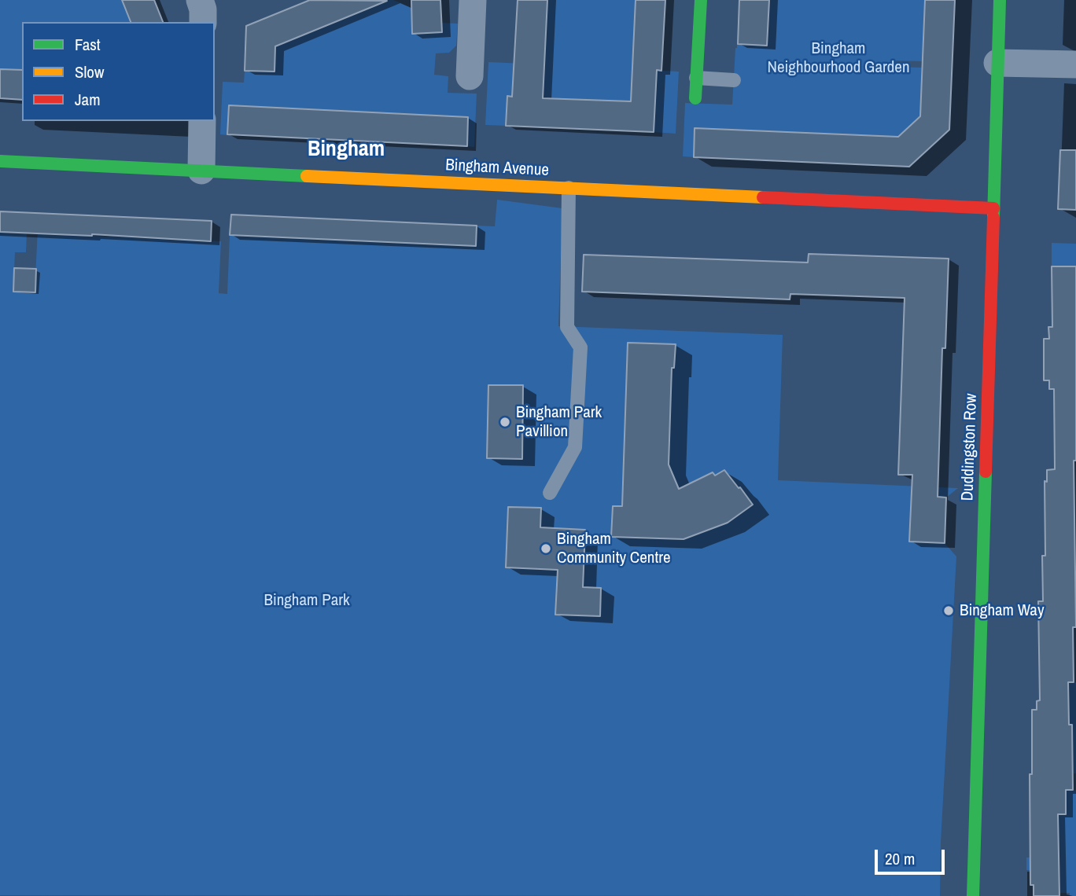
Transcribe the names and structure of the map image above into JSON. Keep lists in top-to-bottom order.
{
  "streets": {
    "street": ["Bingham Avenue", "Duddingston Row"]
  },
  "crossings": [
    ["Bingham Avenue", "Duddingston Row"]
  ],
  "districts": ["Bingham"],
  "parks": ["Bingham Neighbourhood Garden", "Bingham Park"],
  "places": ["Bingham Park Pavillion", "Bingham Community Centre", "Bingham Way"],
  "legend": ["Fast", "Slow", "Jam"],
  "scale_bar": "20 m"
}
